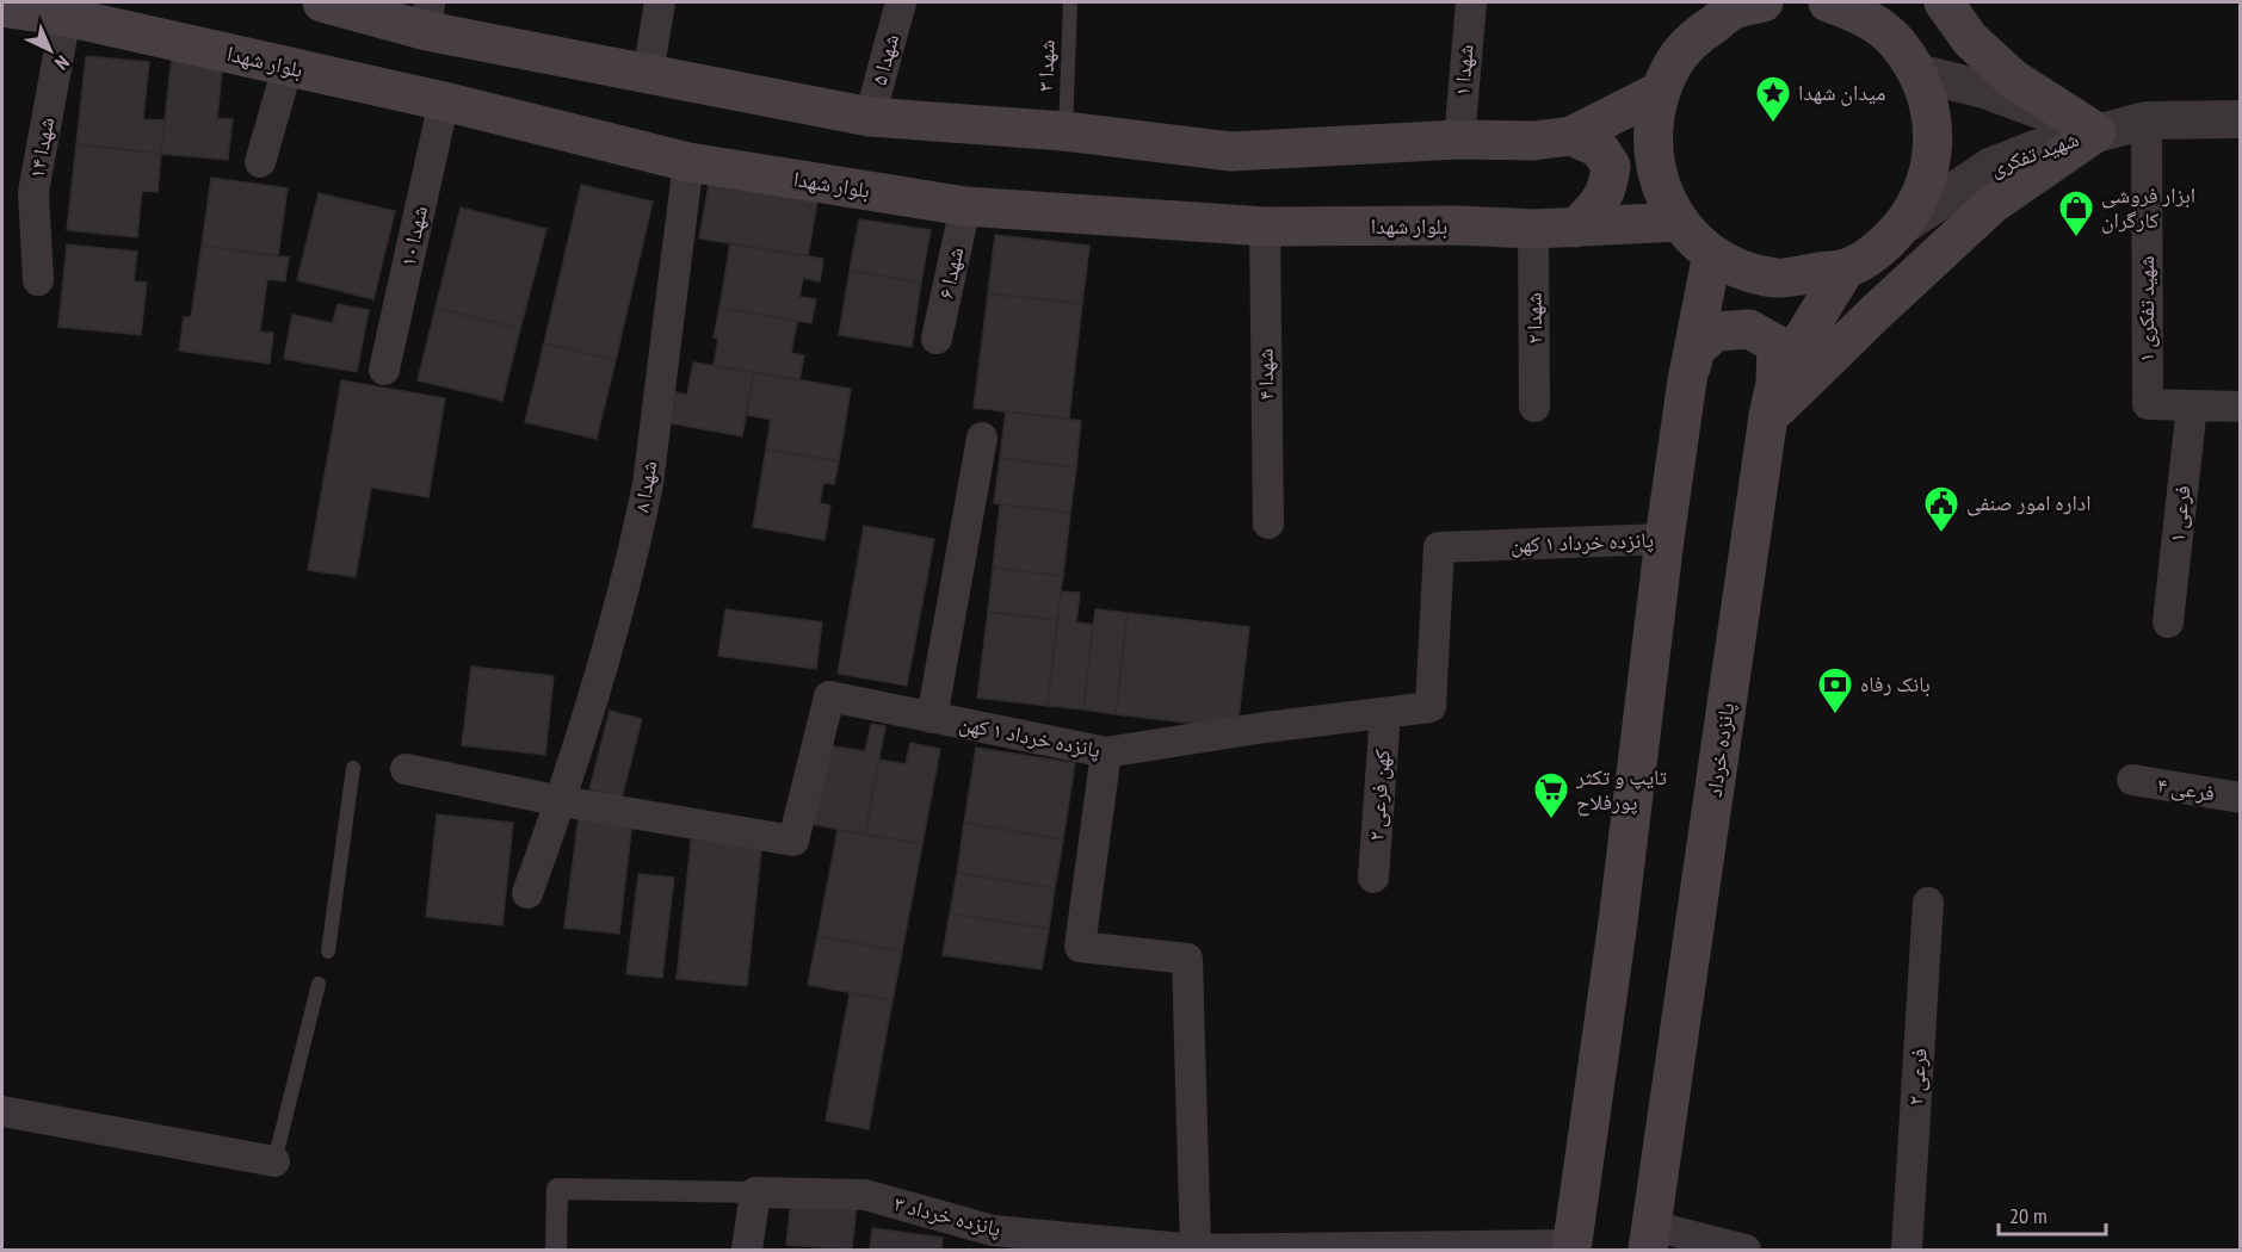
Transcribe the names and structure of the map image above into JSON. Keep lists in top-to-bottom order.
{
  "streets": {
    "main road": ["بلوار شهدا", "پانزده خرداد"],
    "street": [
      "شهدا ۵",
      "شهدا ۱",
      "شهدا ۱۴",
      "شهید تفکری",
      "شهدا ۱۰",
      "شهدا ۶",
      "شهید تفکری ۱",
      "شهدا ۲",
      "شهدا ۴",
      "شهدا ۸",
      "فرعی ۱",
      "پانزده خرداد ۱ کهن",
      "فرعی ۴",
      "کهن فرعی ۲",
      "فرعی ۲",
      "پانزده خرداد ۳"
    ],
    "lane": ["شهدا ۳"]
  },
  "crossings": [
    ["بلوار شهدا", "شهدا ۱۴"],
    ["بلوار شهدا", "شهدا ۱۰"],
    ["بلوار شهدا", "شهدا ۶"],
    ["بلوار شهدا", "شهدا ۲"],
    ["بلوار شهدا", "شهدا ۴"],
    ["بلوار شهدا", "شهدا ۸"],
    ["شهید تفکری", "شهید تفکری ۱"],
    ["شهید تفکری ۱", "فرعی ۱"],
    ["شهدا ۸", "پانزده خرداد ۱ کهن"],
    ["پانزده خرداد ۱ کهن", "کهن فرعی ۲"]
  ],
  "places": {
    "place": ["میدان شهدا"],
    "shop": ["ابزار فروشی کارگران"],
    "public building": ["اداره امور صنفی"],
    "bank": ["بانک رفاه"],
    "supermarket": ["تایپ و تکثر پورفلاح"]
  },
  "scale_bar": "20 m",
  "north": "bottom right"
}
